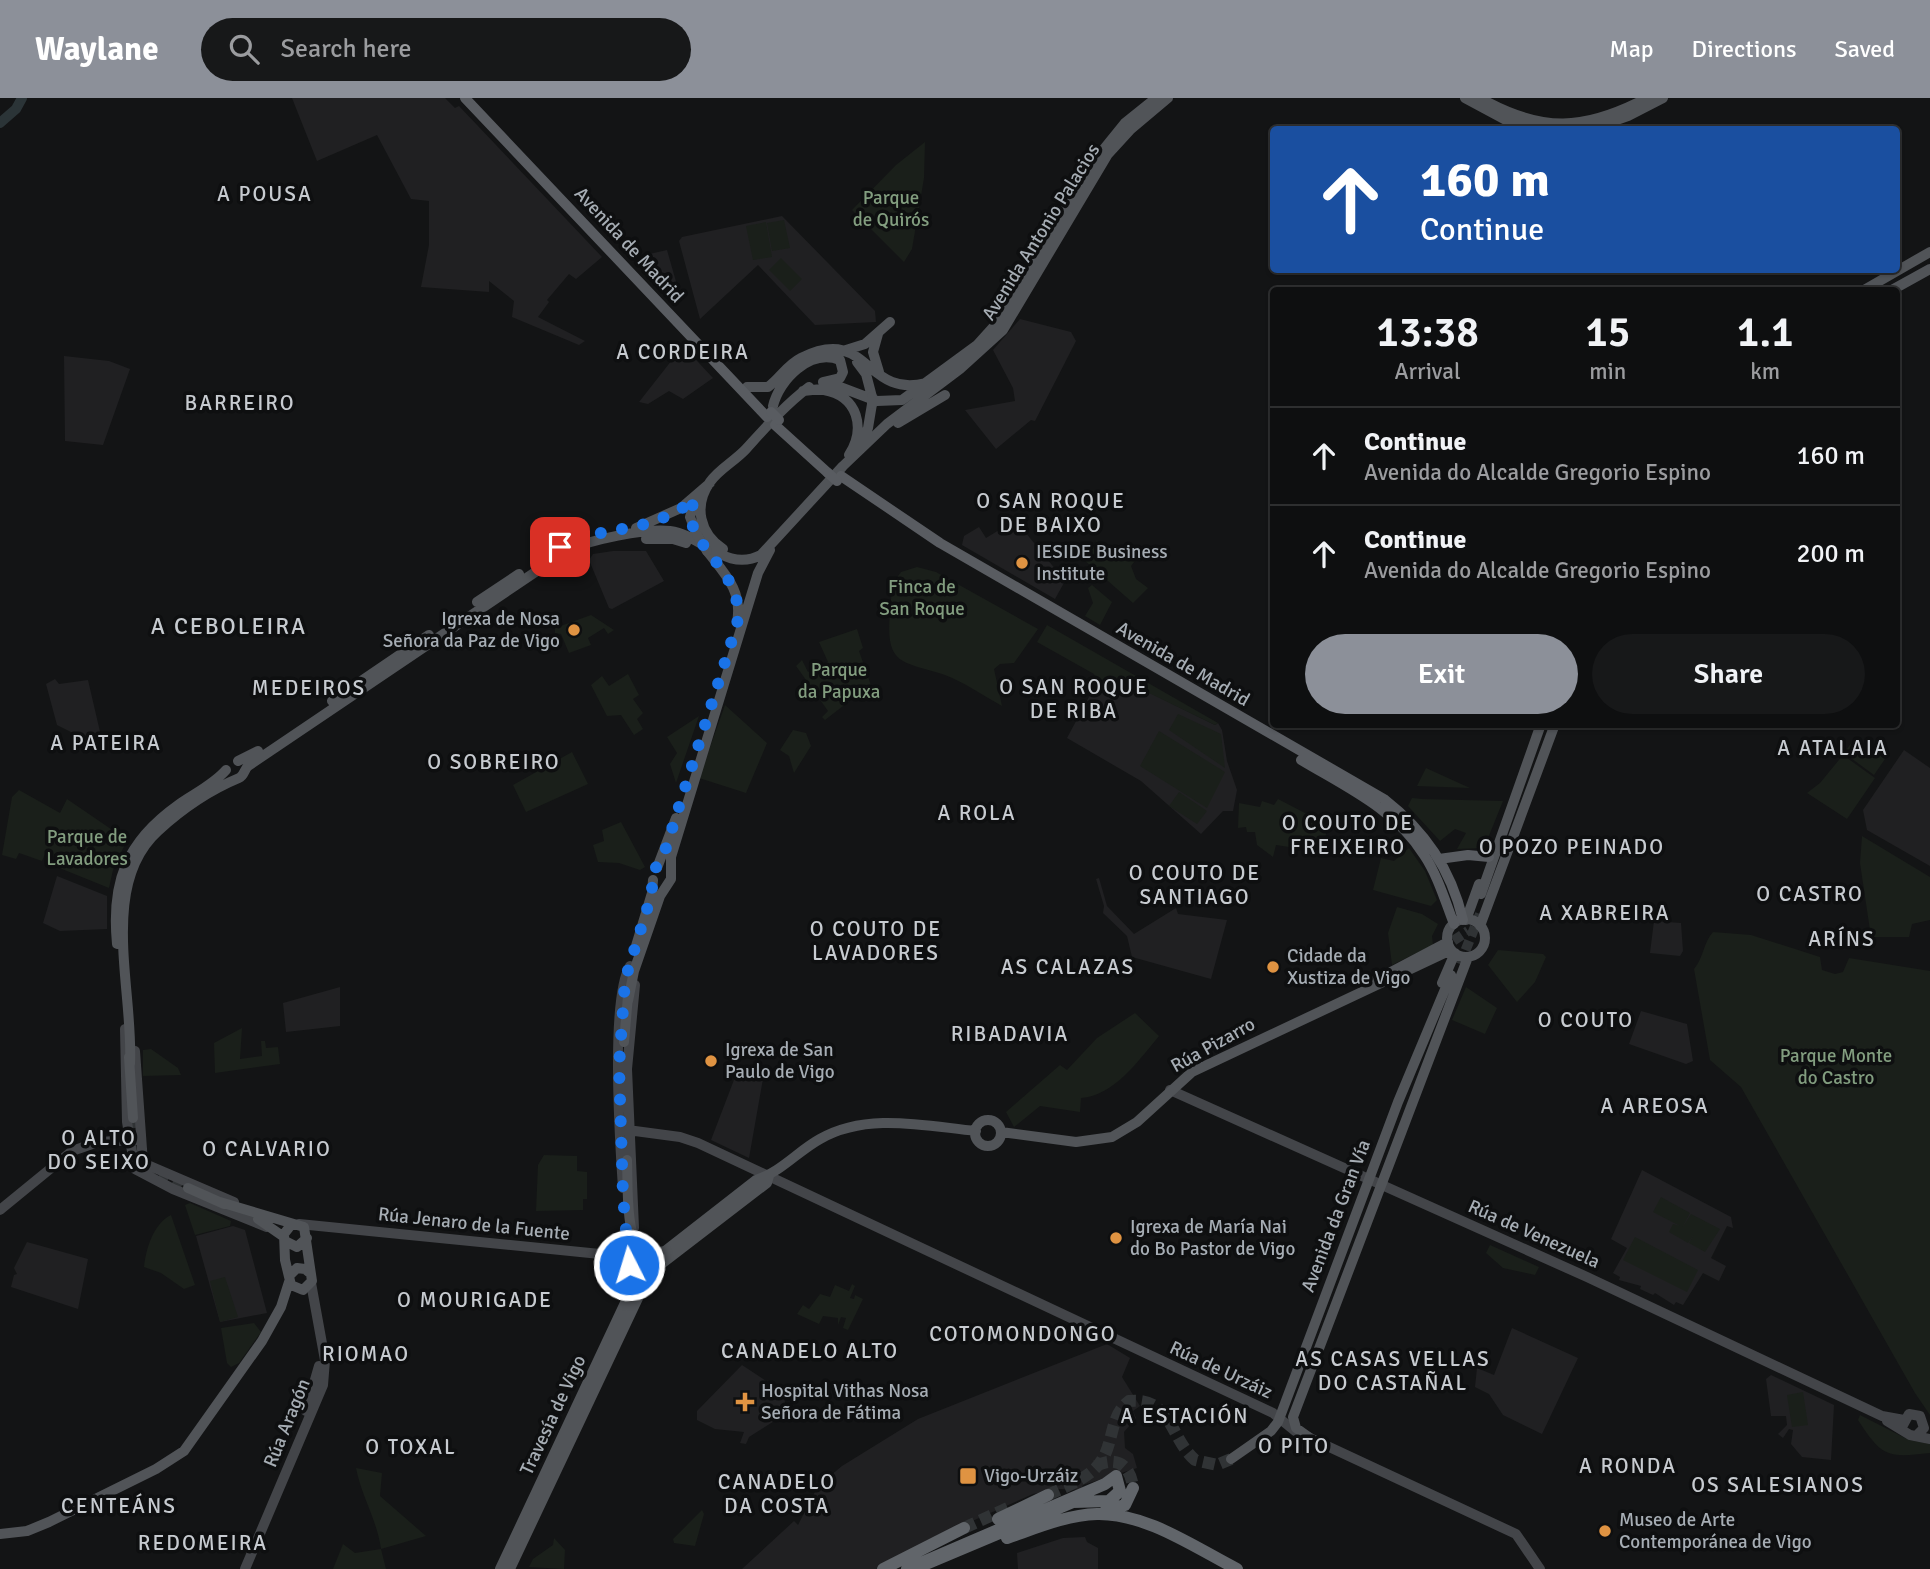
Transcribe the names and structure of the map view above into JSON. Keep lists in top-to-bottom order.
{
  "streets": {
    "highway": ["Avenida de Madrid"],
    "main road": [
      "Avenida Antonio Palacios",
      "Rúa Pizarro",
      "Avenida da Gran Vía",
      "Rúa Jenaro de la Fuente",
      "Rúa de Venezuela",
      "Rúa de Urzáiz",
      "Travesía de Vigo",
      "Rúa Aragón"
    ]
  },
  "crossings": [
    ["Avenida Antonio Palacios", "Avenida de Madrid"],
    ["Avenida de Madrid", "Rúa Pizarro"],
    ["Avenida de Madrid", "Avenida da Gran Vía"],
    ["Rúa Pizarro", "Avenida da Gran Vía"],
    ["Rúa Pizarro", "Rúa de Venezuela"],
    ["Avenida da Gran Vía", "Rúa de Venezuela"],
    ["Avenida da Gran Vía", "Rúa de Urzáiz"],
    ["Rúa Jenaro de la Fuente", "Travesía de Vigo"],
    ["Rúa Jenaro de la Fuente", "Rúa Aragón"],
    ["Rúa de Urzáiz", "Travesía de Vigo"]
  ],
  "districts": [
    "A POUSA",
    "A CORDEIRA",
    "BARREIRO",
    "O SAN ROQUE DE BAIXO",
    "A CEBOLEIRA",
    "O SAN ROQUE DE RIBA",
    "MEDEIROS",
    "A PATEIRA",
    "A ATALAIA",
    "O SOBREIRO",
    "A ROLA",
    "O COUTO DE FREIXEIRO",
    "O POZO PEINADO",
    "O COUTO DE SANTIAGO",
    "O CASTRO",
    "A XABREIRA",
    "O COUTO DE LAVADORES",
    "ARÍNS",
    "AS CALAZAS",
    "O COUTO",
    "RIBADAVIA",
    "A AREOSA",
    "O ALTO DO SEIXO",
    "O CALVARIO",
    "O MOURIGADE",
    "COTOMONDONGO",
    "CANADELO ALTO",
    "RIOMAO",
    "AS CASAS VELLAS DO CASTAÑAL",
    "A ESTACIÓN",
    "O PITO",
    "O TOXAL",
    "A RONDA",
    "CANADELO DA COSTA",
    "OS SALESIANOS",
    "CENTEÁNS",
    "REDOMEIRA"
  ],
  "parks": [
    "Parque de Quirós",
    "Finca de San Roque",
    "Parque da Papuxa",
    "Parque de Lavadores",
    "Parque Monte do Castro"
  ],
  "places": {
    "other": [
      "IESIDE Business Institute",
      "Igrexa de Nosa Señora da Paz de Vigo",
      "Cidade da Xustiza de Vigo",
      "Igrexa de San Paulo de Vigo",
      "Igrexa de María Nai do Bo Pastor de Vigo",
      "Museo de Arte Contemporánea de Vigo"
    ],
    "health": ["Hospital Vithas Nosa Señora de Fátima"],
    "transit": ["Vigo-Urzáiz"]
  },
  "page": {
    "header": "Waylane",
    "search": "Search here",
    "nav": ["Map", "Directions", "Saved"],
    "turn": ["160 m", "Continue"],
    "eta": [
      "13:38",
      "Arrival",
      "15",
      "min",
      "1.1",
      "km"
    ],
    "list": [
      {
        "name": "Continue",
        "note": "Avenida do Alcalde Gregorio Espino",
        "value": "160 m"
      },
      {
        "name": "Continue",
        "note": "Avenida do Alcalde Gregorio Espino",
        "value": "200 m"
      }
    ],
    "buttons": ["Exit", "Share"]
  }
}
